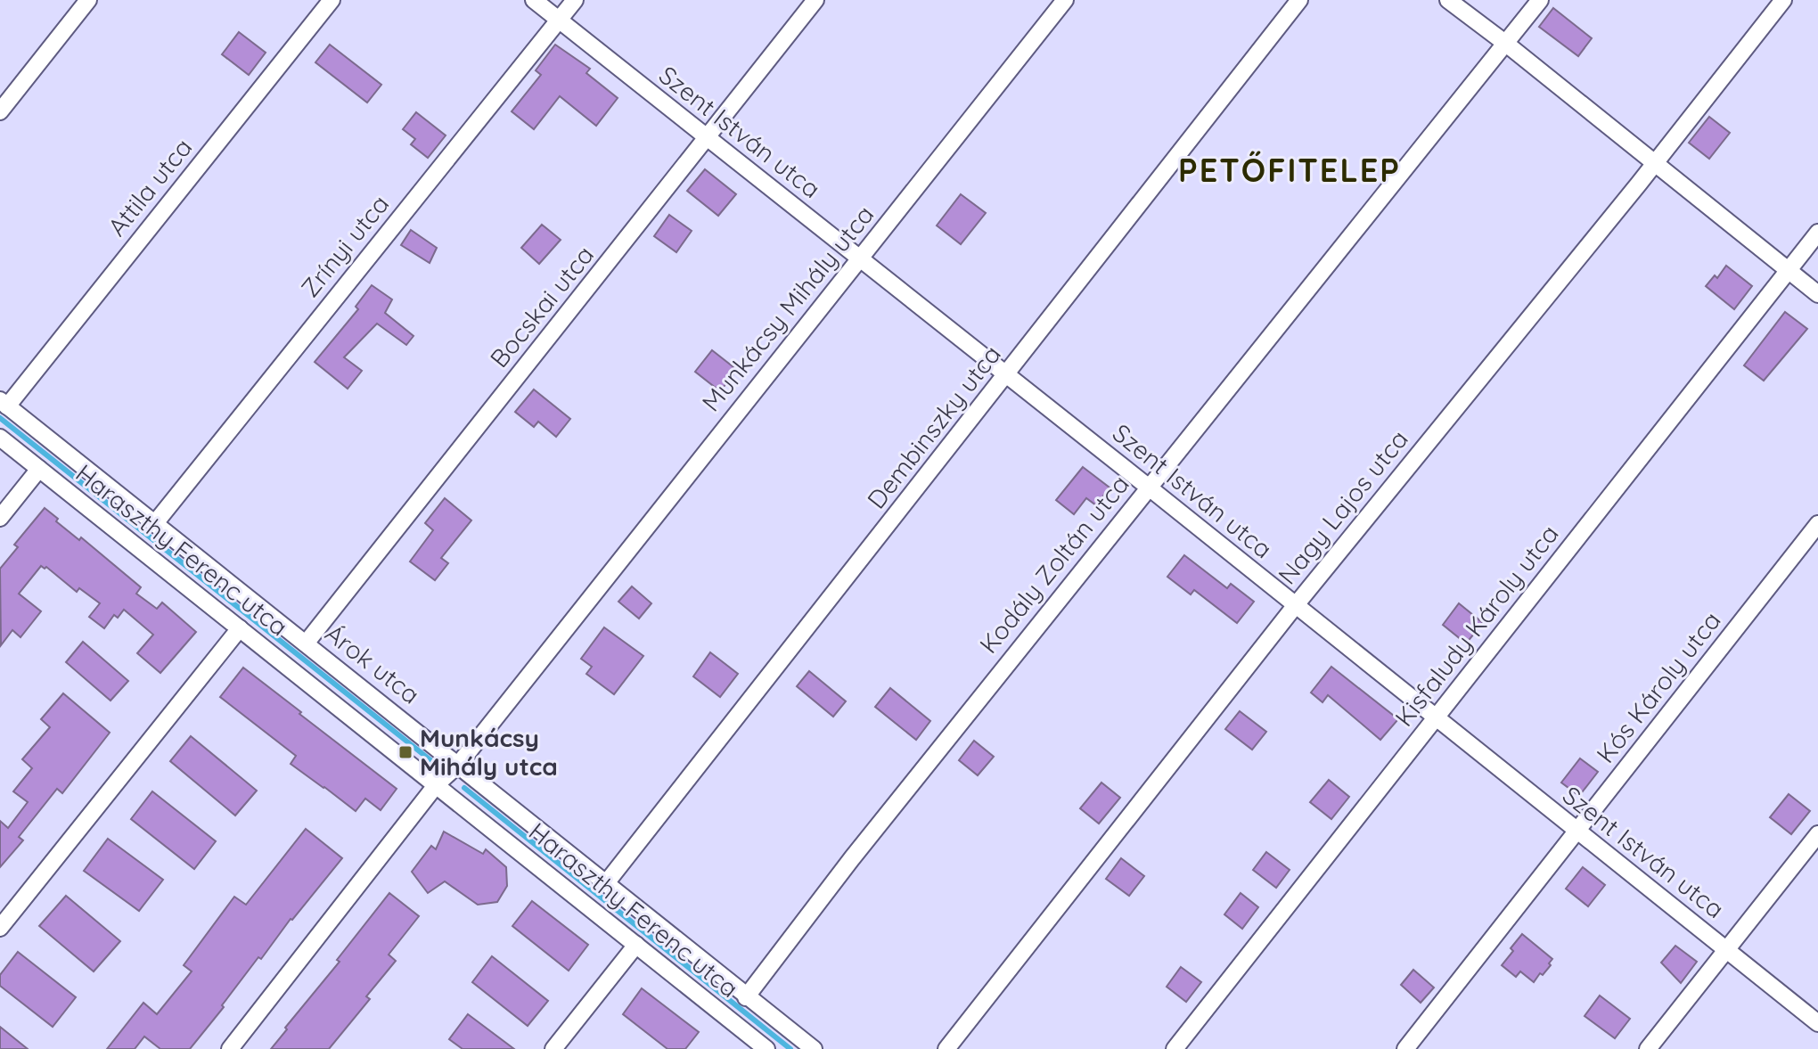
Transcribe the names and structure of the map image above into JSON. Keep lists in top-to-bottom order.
{
  "streets": {
    "street": [
      "Szent István utca",
      "Attila utca",
      "Zrínyi utca",
      "Bocskai utca",
      "Munkácsy Mihály utca",
      "Dembinszky utca",
      "Nagy Lajos utca",
      "Haraszthy Ferenc utca",
      "Kodály Zoltán utca",
      "Kisfaludy Károly utca",
      "Árok utca",
      "Kós Károly utca"
    ]
  },
  "crossings": [
    ["Szent István utca", "Zrínyi utca"],
    ["Szent István utca", "Bocskai utca"],
    ["Szent István utca", "Munkácsy Mihály utca"],
    ["Szent István utca", "Dembinszky utca"],
    ["Szent István utca", "Nagy Lajos utca"],
    ["Szent István utca", "Kodály Zoltán utca"],
    ["Szent István utca", "Kisfaludy Károly utca"],
    ["Szent István utca", "Kós Károly utca"],
    ["Attila utca", "Árok utca"],
    ["Zrínyi utca", "Árok utca"],
    ["Bocskai utca", "Árok utca"],
    ["Munkácsy Mihály utca", "Haraszthy Ferenc utca"],
    ["Munkácsy Mihály utca", "Árok utca"],
    ["Dembinszky utca", "Árok utca"],
    ["Kodály Zoltán utca", "Árok utca"]
  ],
  "districts": ["PETŐFITELEP"],
  "places": {
    "transit": ["Munkácsy Mihály utca"]
  }
}
